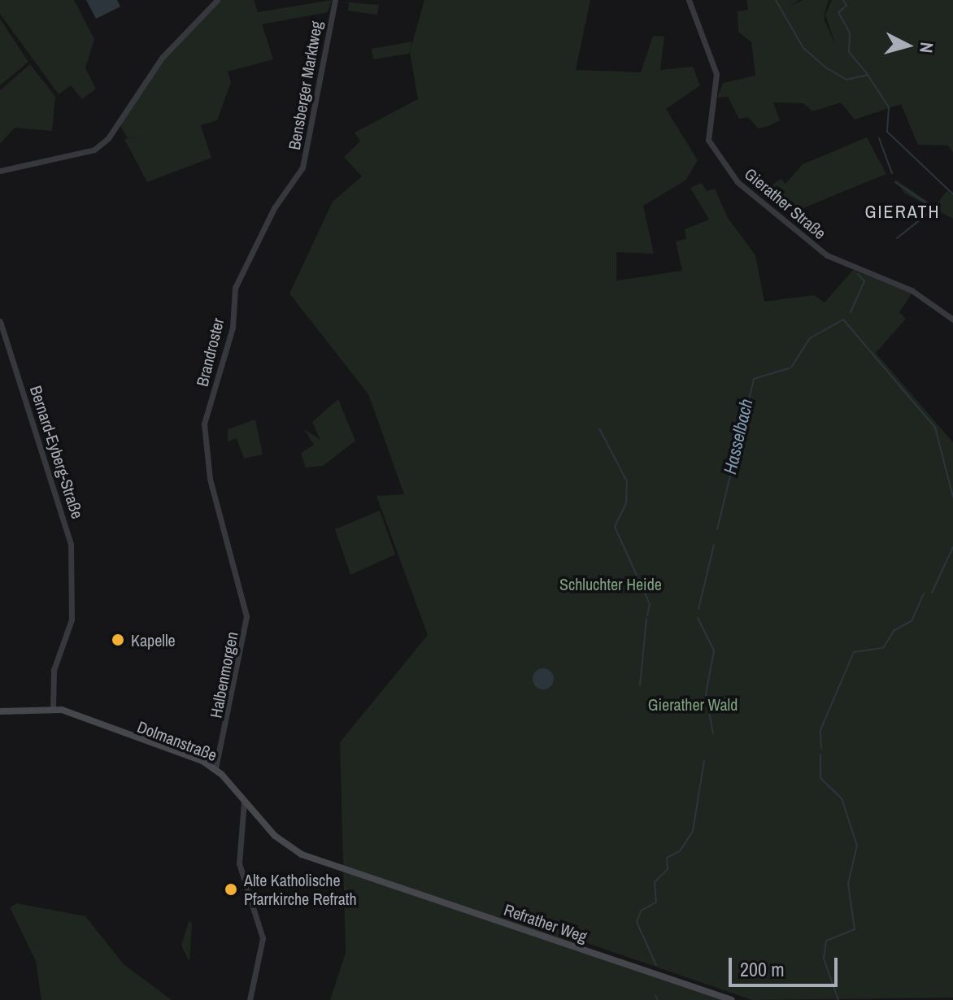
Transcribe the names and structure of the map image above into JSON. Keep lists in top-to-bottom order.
{
  "streets": {
    "main road": ["Dolmanstraße", "Refrather Weg"],
    "street": [
      "Bensberger Marktweg",
      "Gierather Straße",
      "Brandroster",
      "Bernard-Eyberg-Straße",
      "Halbenmorgen"
    ]
  },
  "crossings": [
    ["Bensberger Marktweg", "Brandroster"],
    ["Brandroster", "Halbenmorgen"],
    ["Bernard-Eyberg-Straße", "Dolmanstraße"],
    ["Halbenmorgen", "Dolmanstraße"],
    ["Dolmanstraße", "Refrather Weg"]
  ],
  "districts": ["GIERATH"],
  "water": ["Hasselbach"],
  "parks": ["Schluchter Heide", "Gierather Wald"],
  "places": ["Kapelle", "Alte Katholische Pfarrkirche Refrath"],
  "scale_bar": "200 m",
  "north": "right"
}
